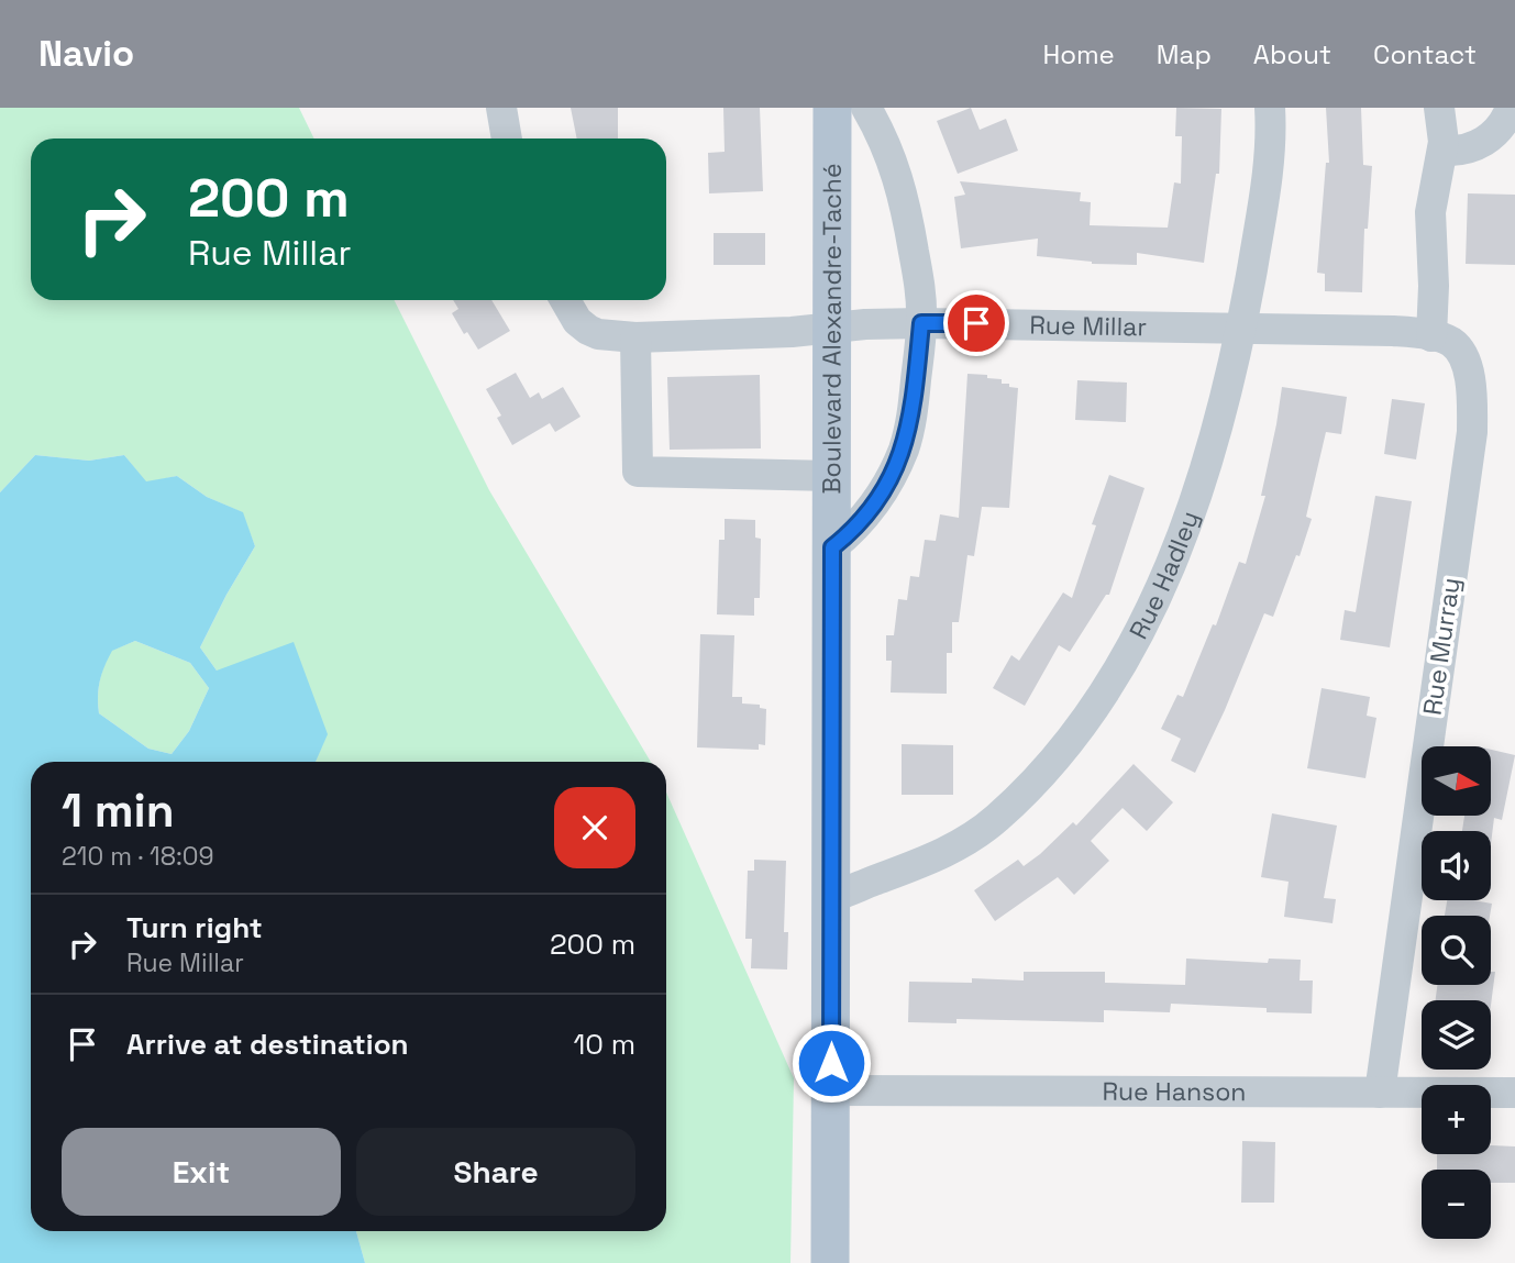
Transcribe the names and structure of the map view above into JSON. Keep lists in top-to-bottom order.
{
  "streets": {
    "main road": ["Boulevard Alexandre-Taché"],
    "street": [
      "Rue Millar",
      "Rue Hadley",
      "Rue Murray",
      "Rue Hanson"
    ]
  },
  "crossings": [
    ["Rue Millar", "Boulevard Alexandre-Taché"],
    ["Rue Millar", "Rue Hadley"],
    ["Rue Millar", "Rue Murray"],
    ["Boulevard Alexandre-Taché", "Rue Hadley"],
    ["Boulevard Alexandre-Taché", "Rue Hanson"],
    ["Rue Murray", "Rue Hanson"]
  ],
  "north": "right",
  "page": {
    "header": "Navio",
    "nav": [
      "Home",
      "Map",
      "About",
      "Contact"
    ],
    "turn": ["200 m", "Rue Millar"],
    "map_buttons": ["+", "−"],
    "heading": ["1 min", "210 m · 18:09"],
    "list": [
      {
        "name": "Turn right",
        "note": "Rue Millar",
        "value": "200 m"
      },
      {
        "name": "Arrive at destination",
        "value": "10 m"
      }
    ],
    "buttons": ["Exit", "Share"]
  }
}
